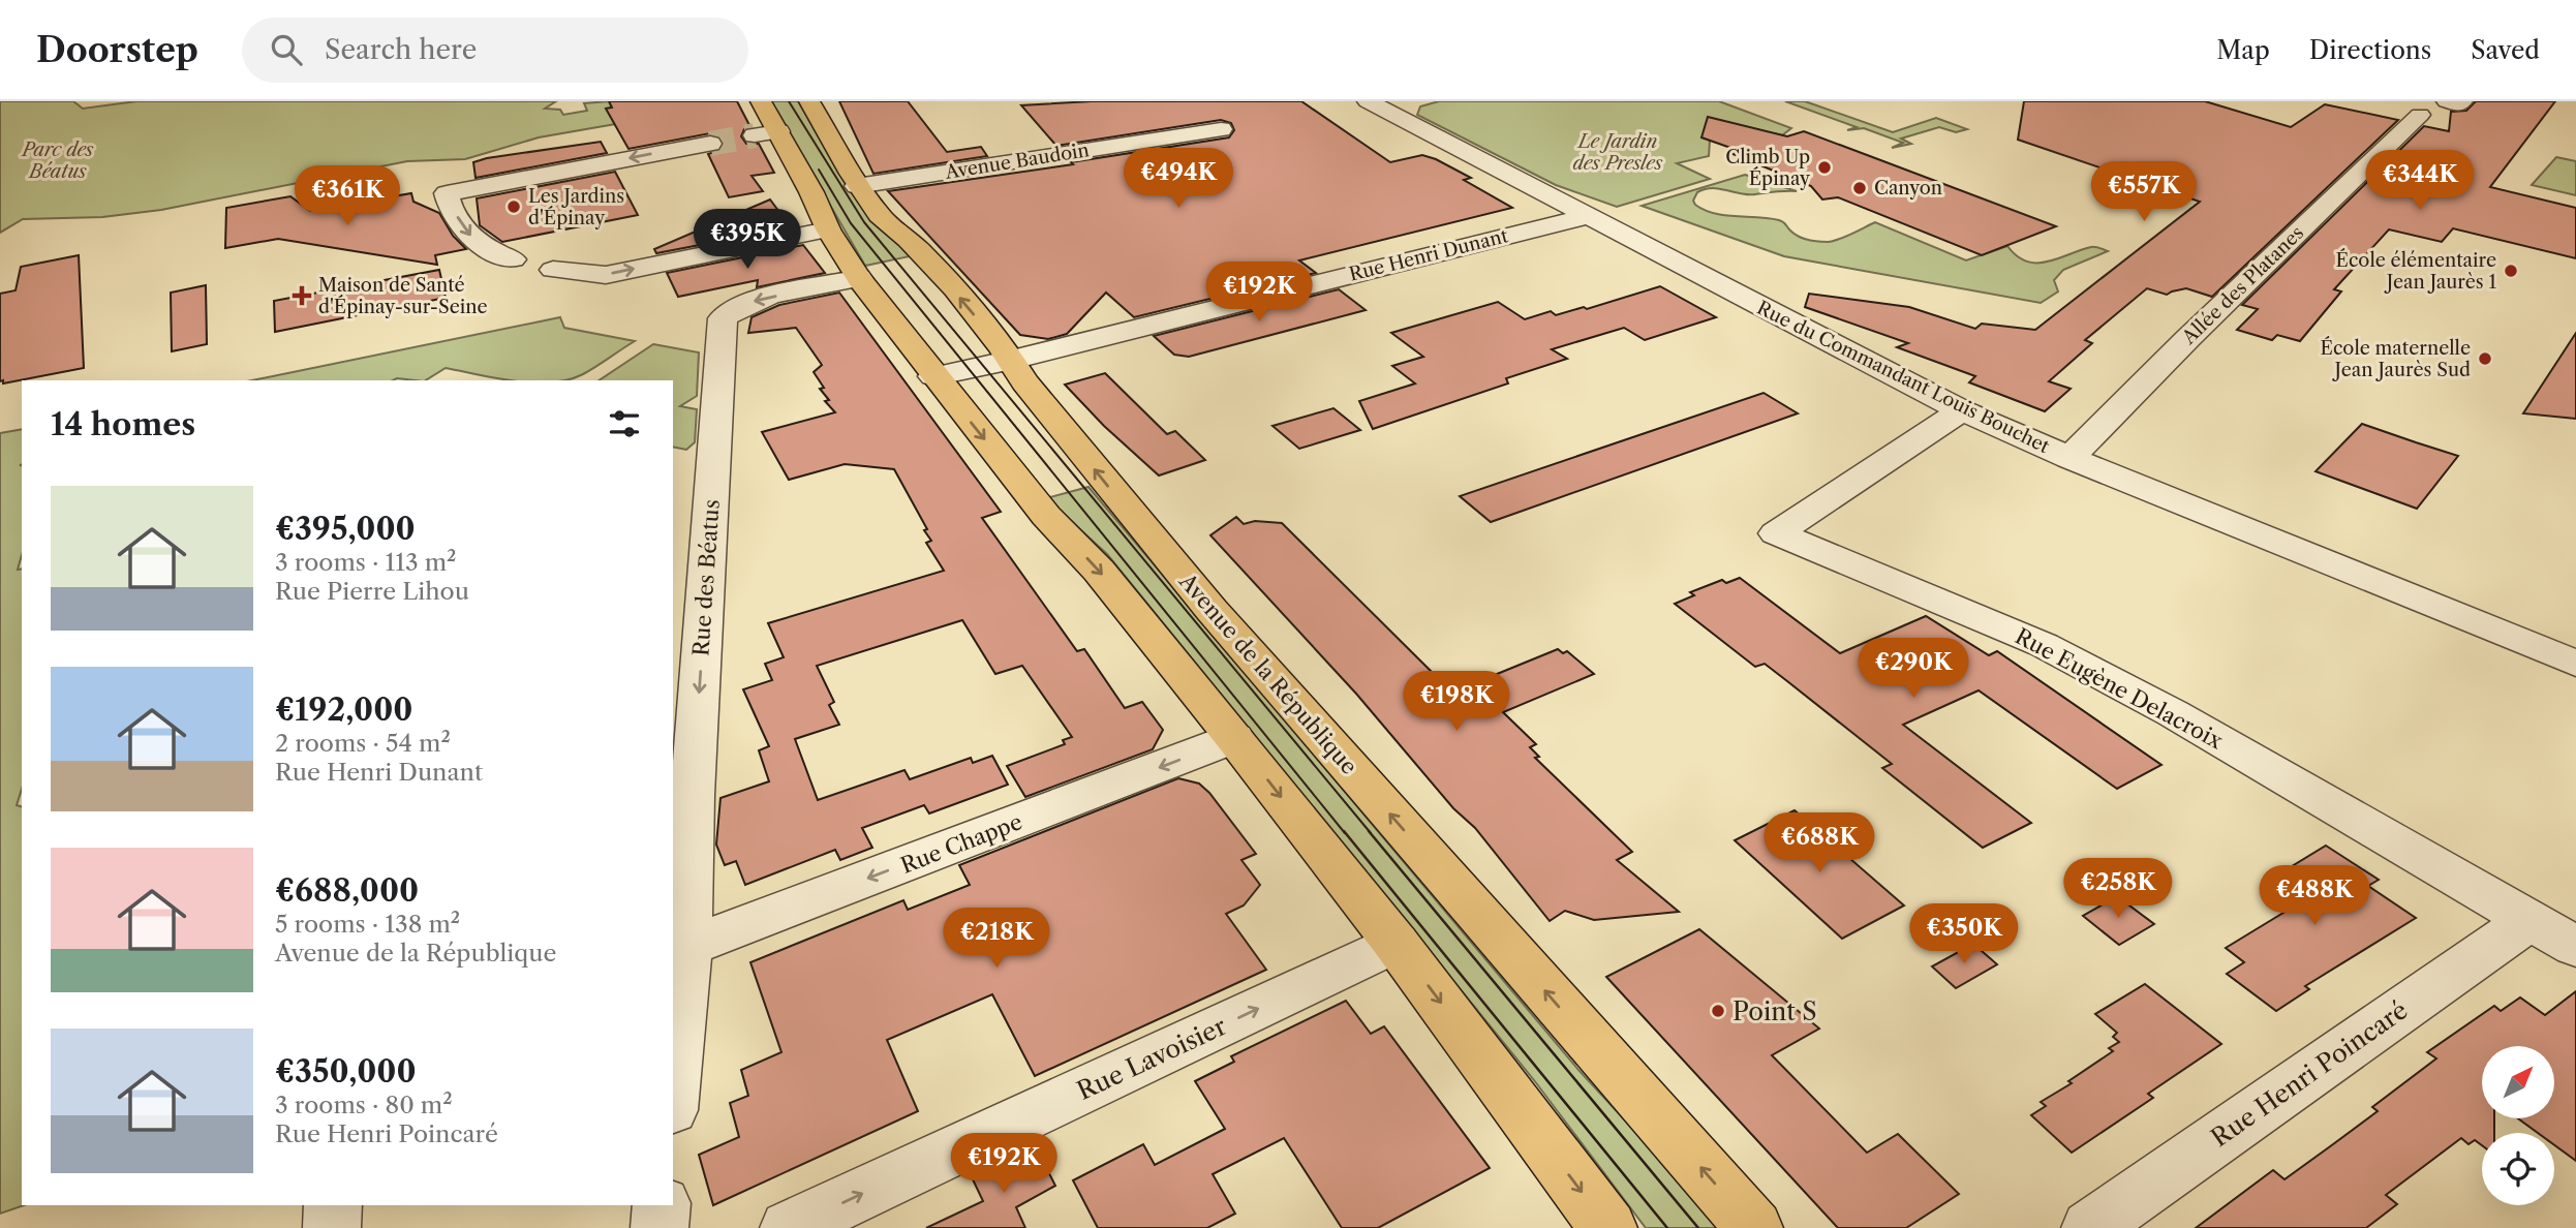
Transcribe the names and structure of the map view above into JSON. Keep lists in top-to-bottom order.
{
  "streets": {
    "main road": ["Avenue de la République"],
    "street": [
      "Avenue Baudoin",
      "Rue Henri Dunant",
      "Allée des Platanes",
      "Rue du Commandant Louis Bouchet",
      "Rue des Béatus",
      "Rue Eugène Delacroix",
      "Rue Chappe",
      "Rue Lavoisier",
      "Rue Henri Poincaré"
    ]
  },
  "crossings": [
    ["Avenue Baudoin", "Avenue de la République"],
    ["Rue Henri Dunant", "Rue du Commandant Louis Bouchet"],
    ["Rue Henri Dunant", "Avenue de la République"],
    ["Allée des Platanes", "Rue du Commandant Louis Bouchet"],
    ["Rue du Commandant Louis Bouchet", "Rue Eugène Delacroix"],
    ["Rue des Béatus", "Rue Chappe"],
    ["Rue Eugène Delacroix", "Rue Henri Poincaré"]
  ],
  "one_way": ["Rue des Béatus", "Rue Chappe", "Rue Lavoisier"],
  "parks": ["Le Jardin des Presles", "Parc des Béatus"],
  "places": {
    "other": [
      "Climb Up Épinay",
      "Canyon",
      "Les Jardins d'Épinay",
      "École élémentaire Jean Jaurès 1",
      "École maternelle Jean Jaurès Sud",
      "Point S"
    ],
    "health": ["Maison de Santé d'Épinay-sur-Seine"]
  },
  "north": "top right",
  "page": {
    "header": "Doorstep",
    "search": "Search here",
    "nav": ["Map", "Directions", "Saved"],
    "price": [
      "€494K",
      "€344K",
      "€557K",
      "€361K",
      "€395K",
      "€192K",
      "€290K",
      "€198K",
      "€688K",
      "€258K",
      "€488K",
      "€350K",
      "€218K",
      "€192K"
    ],
    "heading": "14 homes",
    "list": [
      {
        "name": "€395,000",
        "note": "3 rooms · 113 m² · Rue Pierre Lihou"
      },
      {
        "name": "€192,000",
        "note": "2 rooms · 54 m² · Rue Henri Dunant"
      },
      {
        "name": "€688,000",
        "note": "5 rooms · 138 m² · Avenue de la République"
      },
      {
        "name": "€350,000",
        "note": "3 rooms · 80 m² · Rue Henri Poincaré"
      }
    ]
  }
}
